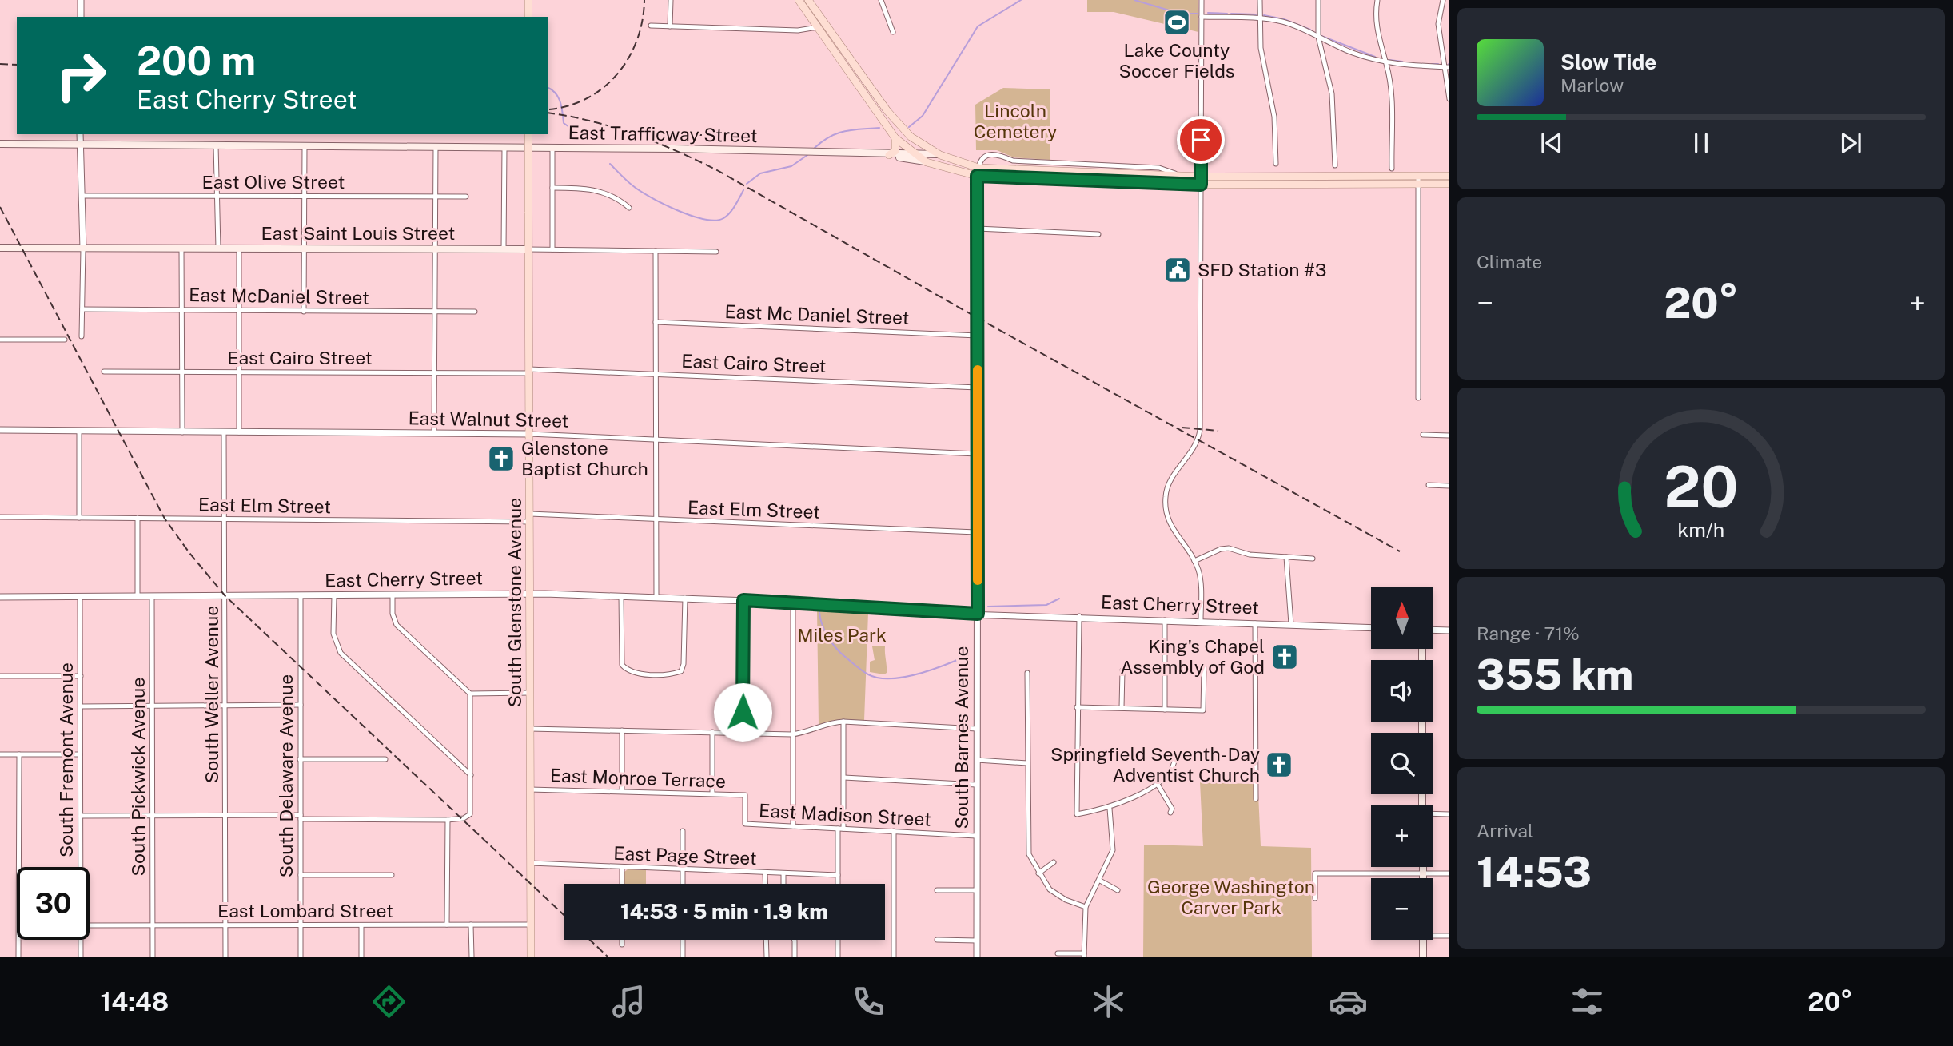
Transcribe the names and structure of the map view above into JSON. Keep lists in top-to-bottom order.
{
  "streets": {
    "main road": ["East Trafficway Street", "East Saint Louis Street", "South Glenstone Avenue"],
    "street": [
      "East Olive Street",
      "East McDaniel Street",
      "East Mc Daniel Street",
      "East Cairo Street",
      "East Walnut Street",
      "East Elm Street",
      "East Cherry Street",
      "South Weller Avenue",
      "South Barnes Avenue",
      "South Fremont Avenue",
      "South Delaware Avenue",
      "South Pickwick Avenue",
      "East Monroe Terrace",
      "East Madison Street",
      "East Page Street",
      "East Lombard Street"
    ]
  },
  "crossings": [
    ["East Saint Louis Street", "South Glenstone Avenue"],
    ["East Mc Daniel Street", "South Barnes Avenue"],
    ["East Cairo Street", "South Glenstone Avenue"],
    ["East Cairo Street", "South Barnes Avenue"],
    ["East Walnut Street", "South Glenstone Avenue"],
    ["East Walnut Street", "South Weller Avenue"],
    ["East Walnut Street", "South Barnes Avenue"],
    ["East Elm Street", "South Glenstone Avenue"],
    ["East Elm Street", "South Weller Avenue"],
    ["East Elm Street", "South Barnes Avenue"],
    ["East Cherry Street", "South Glenstone Avenue"],
    ["East Cherry Street", "South Weller Avenue"],
    ["East Cherry Street", "South Barnes Avenue"],
    ["East Cherry Street", "South Fremont Avenue"],
    ["East Cherry Street", "South Delaware Avenue"],
    ["East Cherry Street", "South Pickwick Avenue"],
    ["South Glenstone Avenue", "East Monroe Terrace"],
    ["South Glenstone Avenue", "East Page Street"],
    ["South Glenstone Avenue", "East Lombard Street"],
    ["South Weller Avenue", "East Lombard Street"],
    ["South Barnes Avenue", "East Madison Street"],
    ["South Delaware Avenue", "East Lombard Street"],
    ["South Pickwick Avenue", "East Lombard Street"],
    ["East Monroe Terrace", "East Madison Street"]
  ],
  "parks": ["Lincoln Cemetery", "Miles Park", "George Washington Carver Park"],
  "places": {
    "sports": ["Lake County Soccer Fields"],
    "public building": ["SFD Station #3"],
    "church": ["Glenstone Baptist Church", "King's Chapel Assembly of God", "Springfield Seventh-Day Adventist Church"]
  },
  "north": "top",
  "page": {
    "turn": ["200 m", "East Cherry Street"],
    "song": ["Slow Tide", "Marlow"],
    "tile": [
      "Climate",
      ["Range · 71%", "355 km"],
      ["Arrival", "14:53"]
    ],
    "heat": ["−", "20°", "+"],
    "map_buttons": ["+", "−"],
    "limit": "30",
    "trip": "14:53 · 5 min · 1.9 km",
    "tabs": ["14:48", "20°"],
    "gauge": ["20", "km/h"]
  }
}
